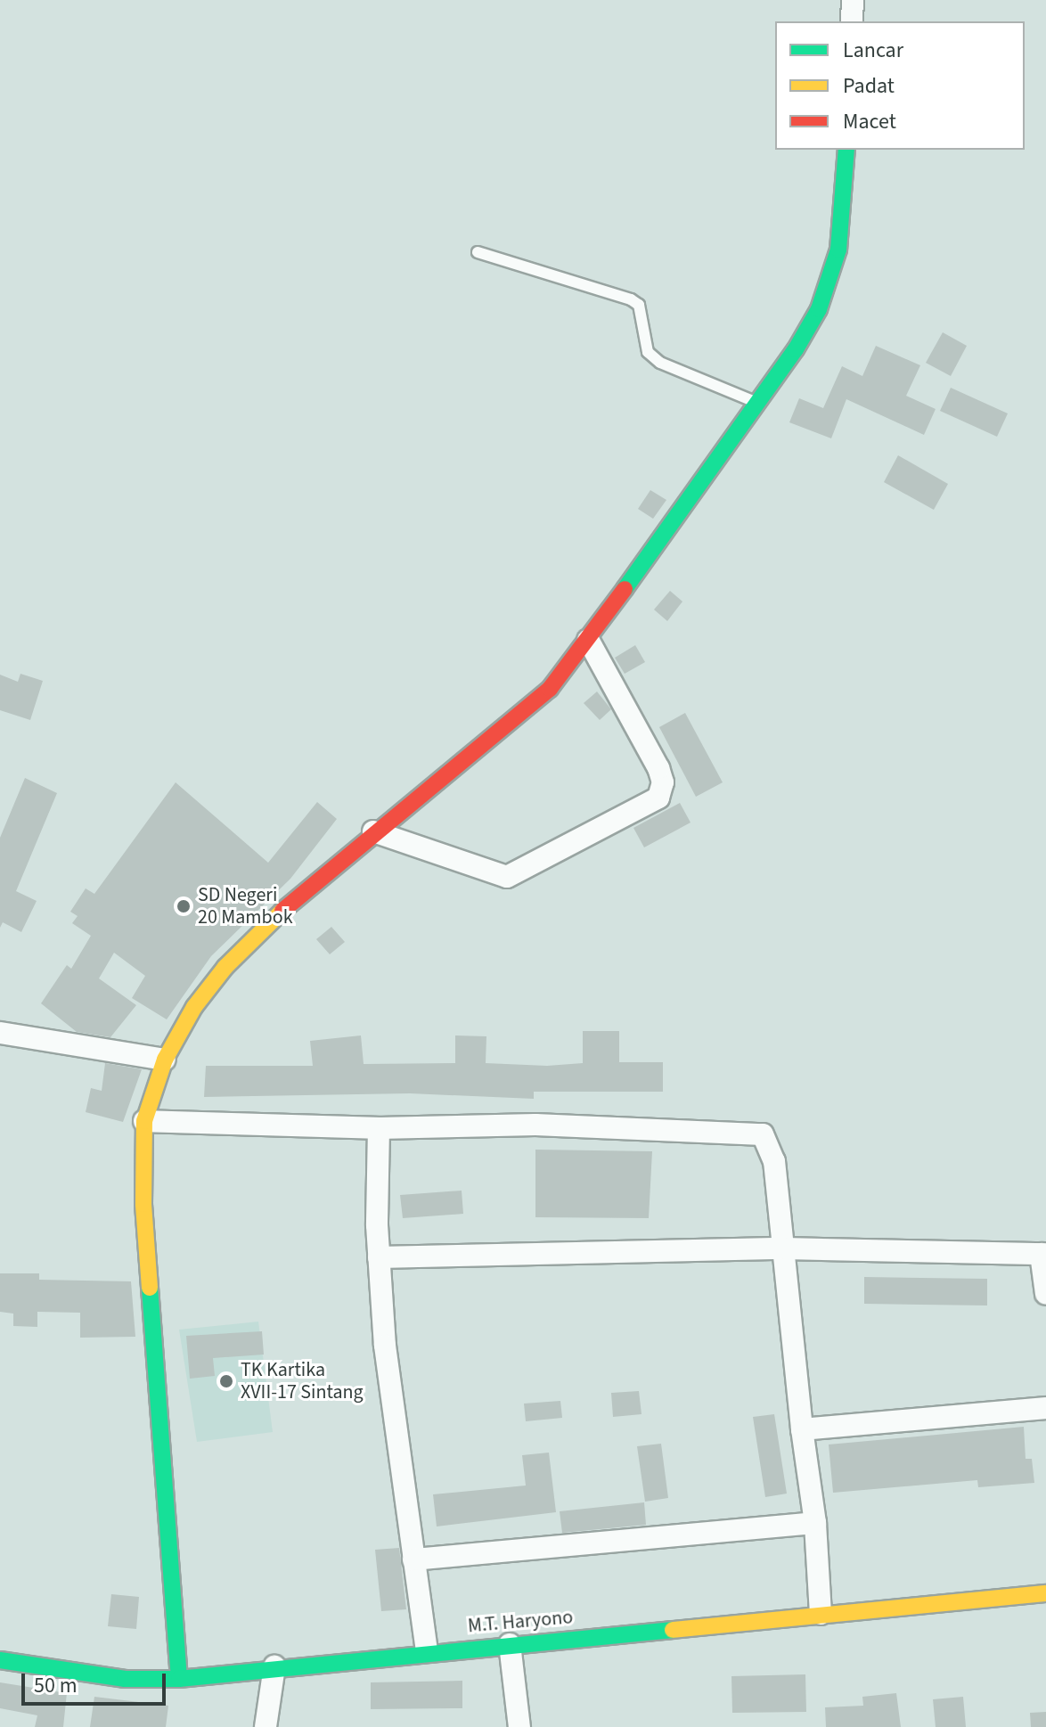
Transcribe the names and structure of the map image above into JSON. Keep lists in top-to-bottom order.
{
  "streets": {
    "main road": ["M.T. Haryono"]
  },
  "places": ["SD Negeri 20 Mambok", "TK Kartika XVII-17 Sintang"],
  "legend": ["Lancar", "Padat", "Macet"],
  "scale_bar": "50 m"
}
